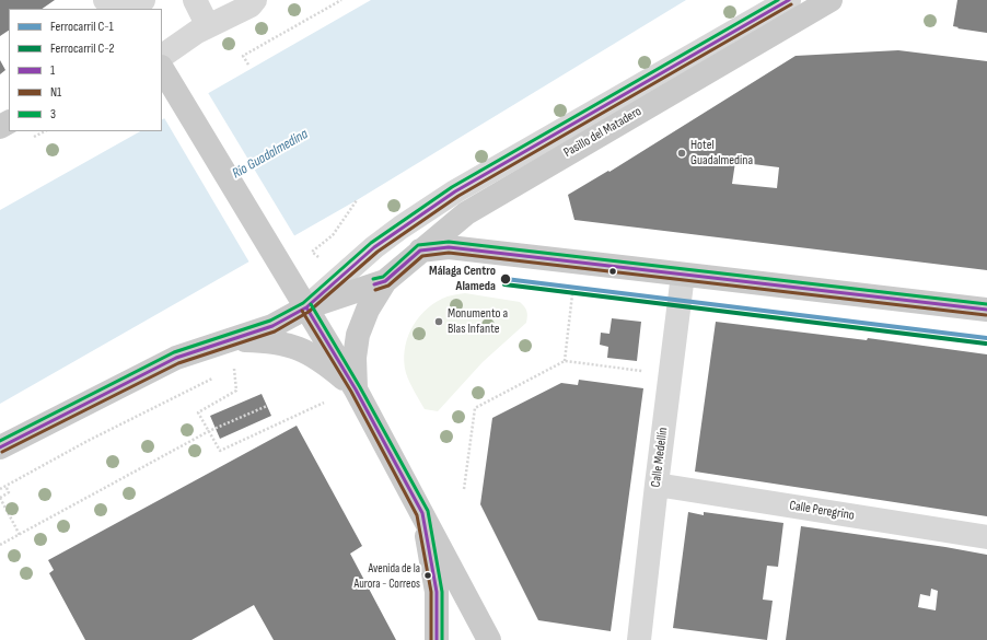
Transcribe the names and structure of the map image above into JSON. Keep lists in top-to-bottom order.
{
  "streets": {
    "main road": ["Pasillo del Matadero"],
    "street": ["Calle Medellín", "Calle Peregrino"]
  },
  "crossings": [
    ["Calle Medellín", "Calle Peregrino"]
  ],
  "water": ["Río Guadalmedina"],
  "places": [
    "Hotel Guadalmedina",
    "Málaga Centro Alameda",
    "Monumento a Blas Infante",
    "Avenida de la Aurora - Correos"
  ],
  "lines": [
    "transit line 1",
    "transit line 3",
    "transit line N1",
    "rail line C-1",
    "rail line C-2"
  ],
  "legend": [
    "Ferrocarril C-1",
    "Ferrocarril C-2",
    "1",
    "N1",
    "3"
  ]
}
